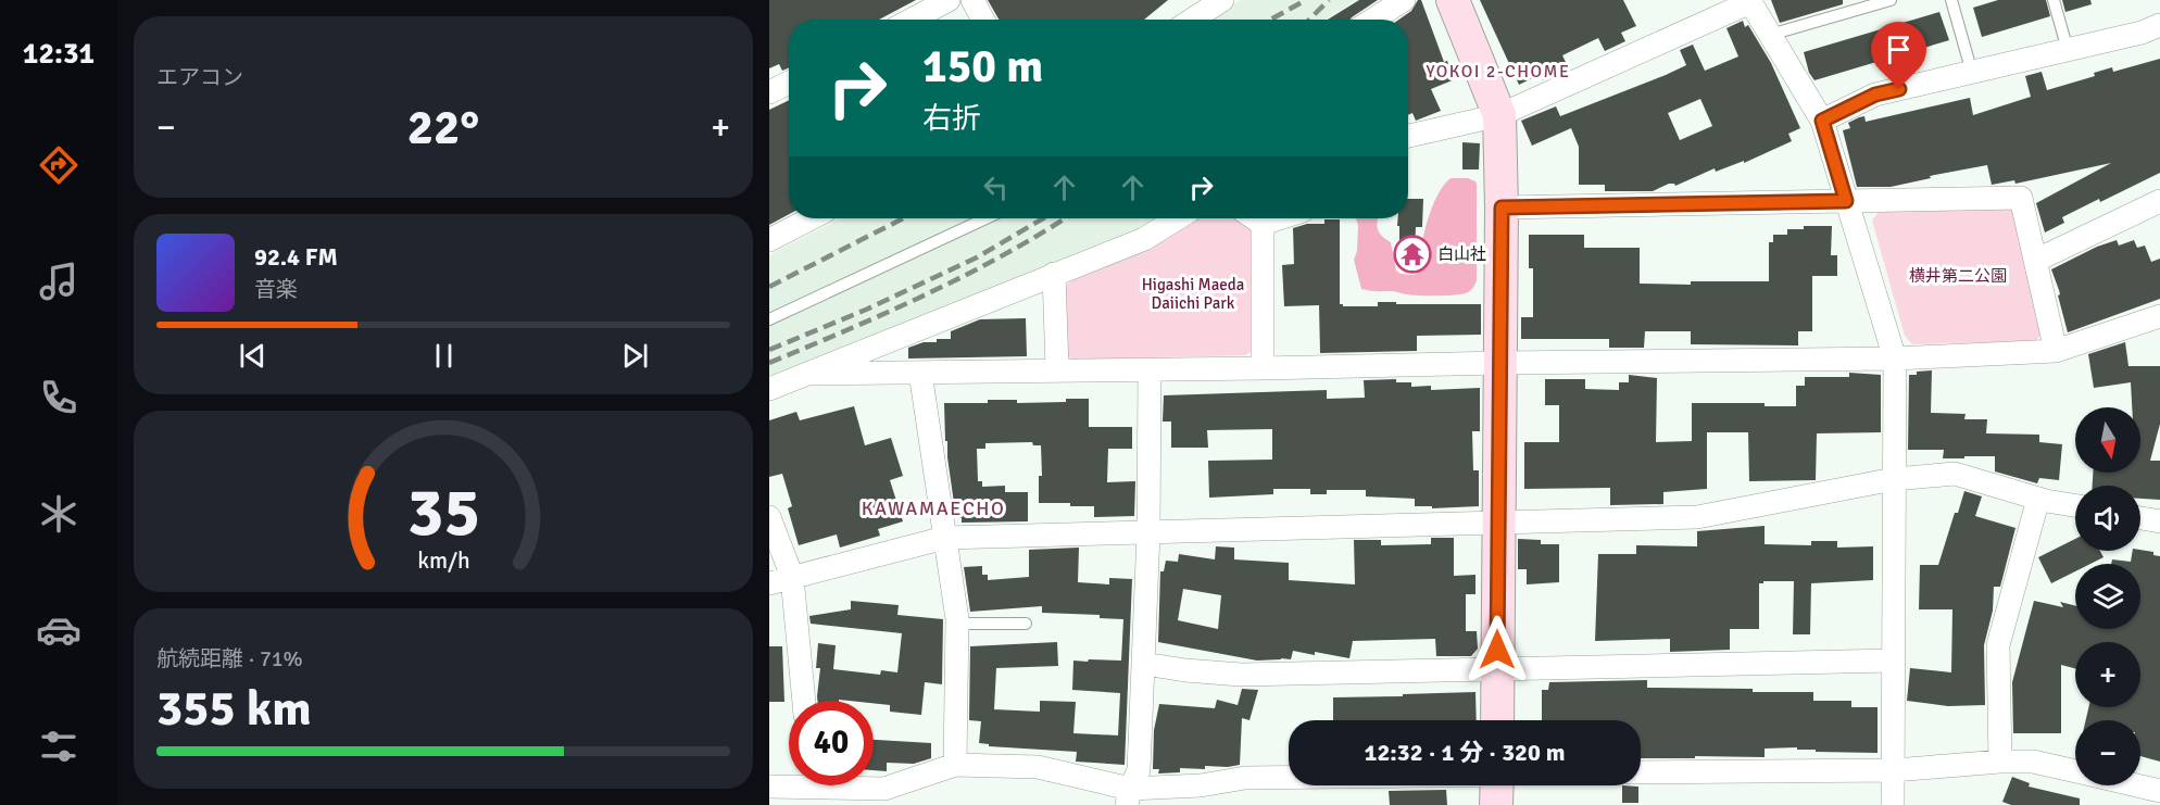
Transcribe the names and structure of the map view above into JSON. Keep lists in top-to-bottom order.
{
  "districts": ["YOKOI 2-CHOME", "KAWAMAECHO"],
  "parks": ["横井第二公園", "Higashi Maeda Daiichi Park"],
  "places": {
    "temple": ["白山社"]
  },
  "north": "bottom",
  "page": {
    "tabs": "12:31",
    "tile": [
      "エアコン",
      ["航続距離 · 71%", "355 km"]
    ],
    "turn": ["150 m", "右折"],
    "heat": ["−", "22°", "+"],
    "song": ["92.4 FM", "音楽"],
    "map_buttons": ["+", "−"],
    "limit": "40",
    "trip": "12:32 · 1 分 · 320 m",
    "gauge": ["35", "km/h"]
  }
}
